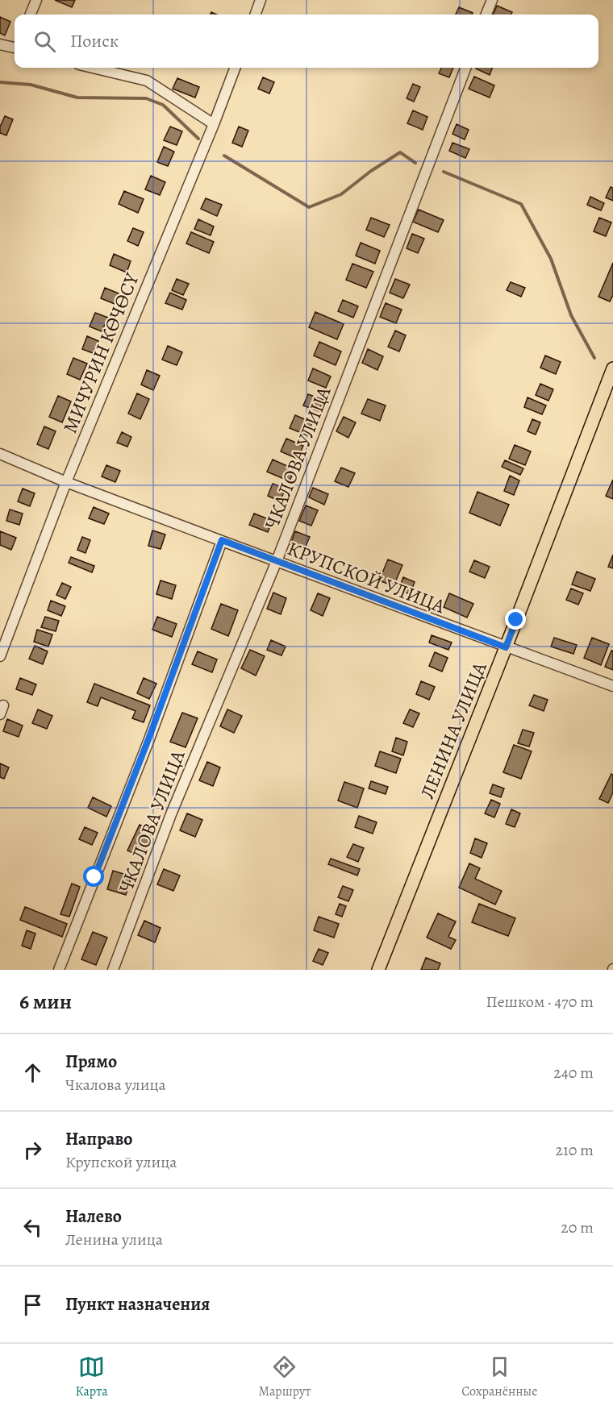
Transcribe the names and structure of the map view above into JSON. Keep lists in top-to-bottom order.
{
  "streets": {
    "main road": ["ЛЕНИНА УЛИЦА"],
    "street": ["МИЧУРИН КӨЧӨСҮ", "ЧКАЛОВА УЛИЦА", "КРУПСКОЙ УЛИЦА"]
  },
  "crossings": [
    ["МИЧУРИН КӨЧӨСҮ", "КРУПСКОЙ УЛИЦА"],
    ["ЧКАЛОВА УЛИЦА", "КРУПСКОЙ УЛИЦА"],
    ["КРУПСКОЙ УЛИЦА", "ЛЕНИНА УЛИЦА"]
  ],
  "page": {
    "search": "Поиск",
    "heading": ["6 мин", "Пешком · 470 m"],
    "list": [
      ["Прямо", "Чкалова улица", "240 m"],
      ["Направо", "Крупской улица", "210 m"],
      ["Налево", "Ленина улица", "20 m"],
      "Пункт назначения"
    ],
    "nav": ["Карта", "Маршрут", "Сохранённые"]
  }
}
